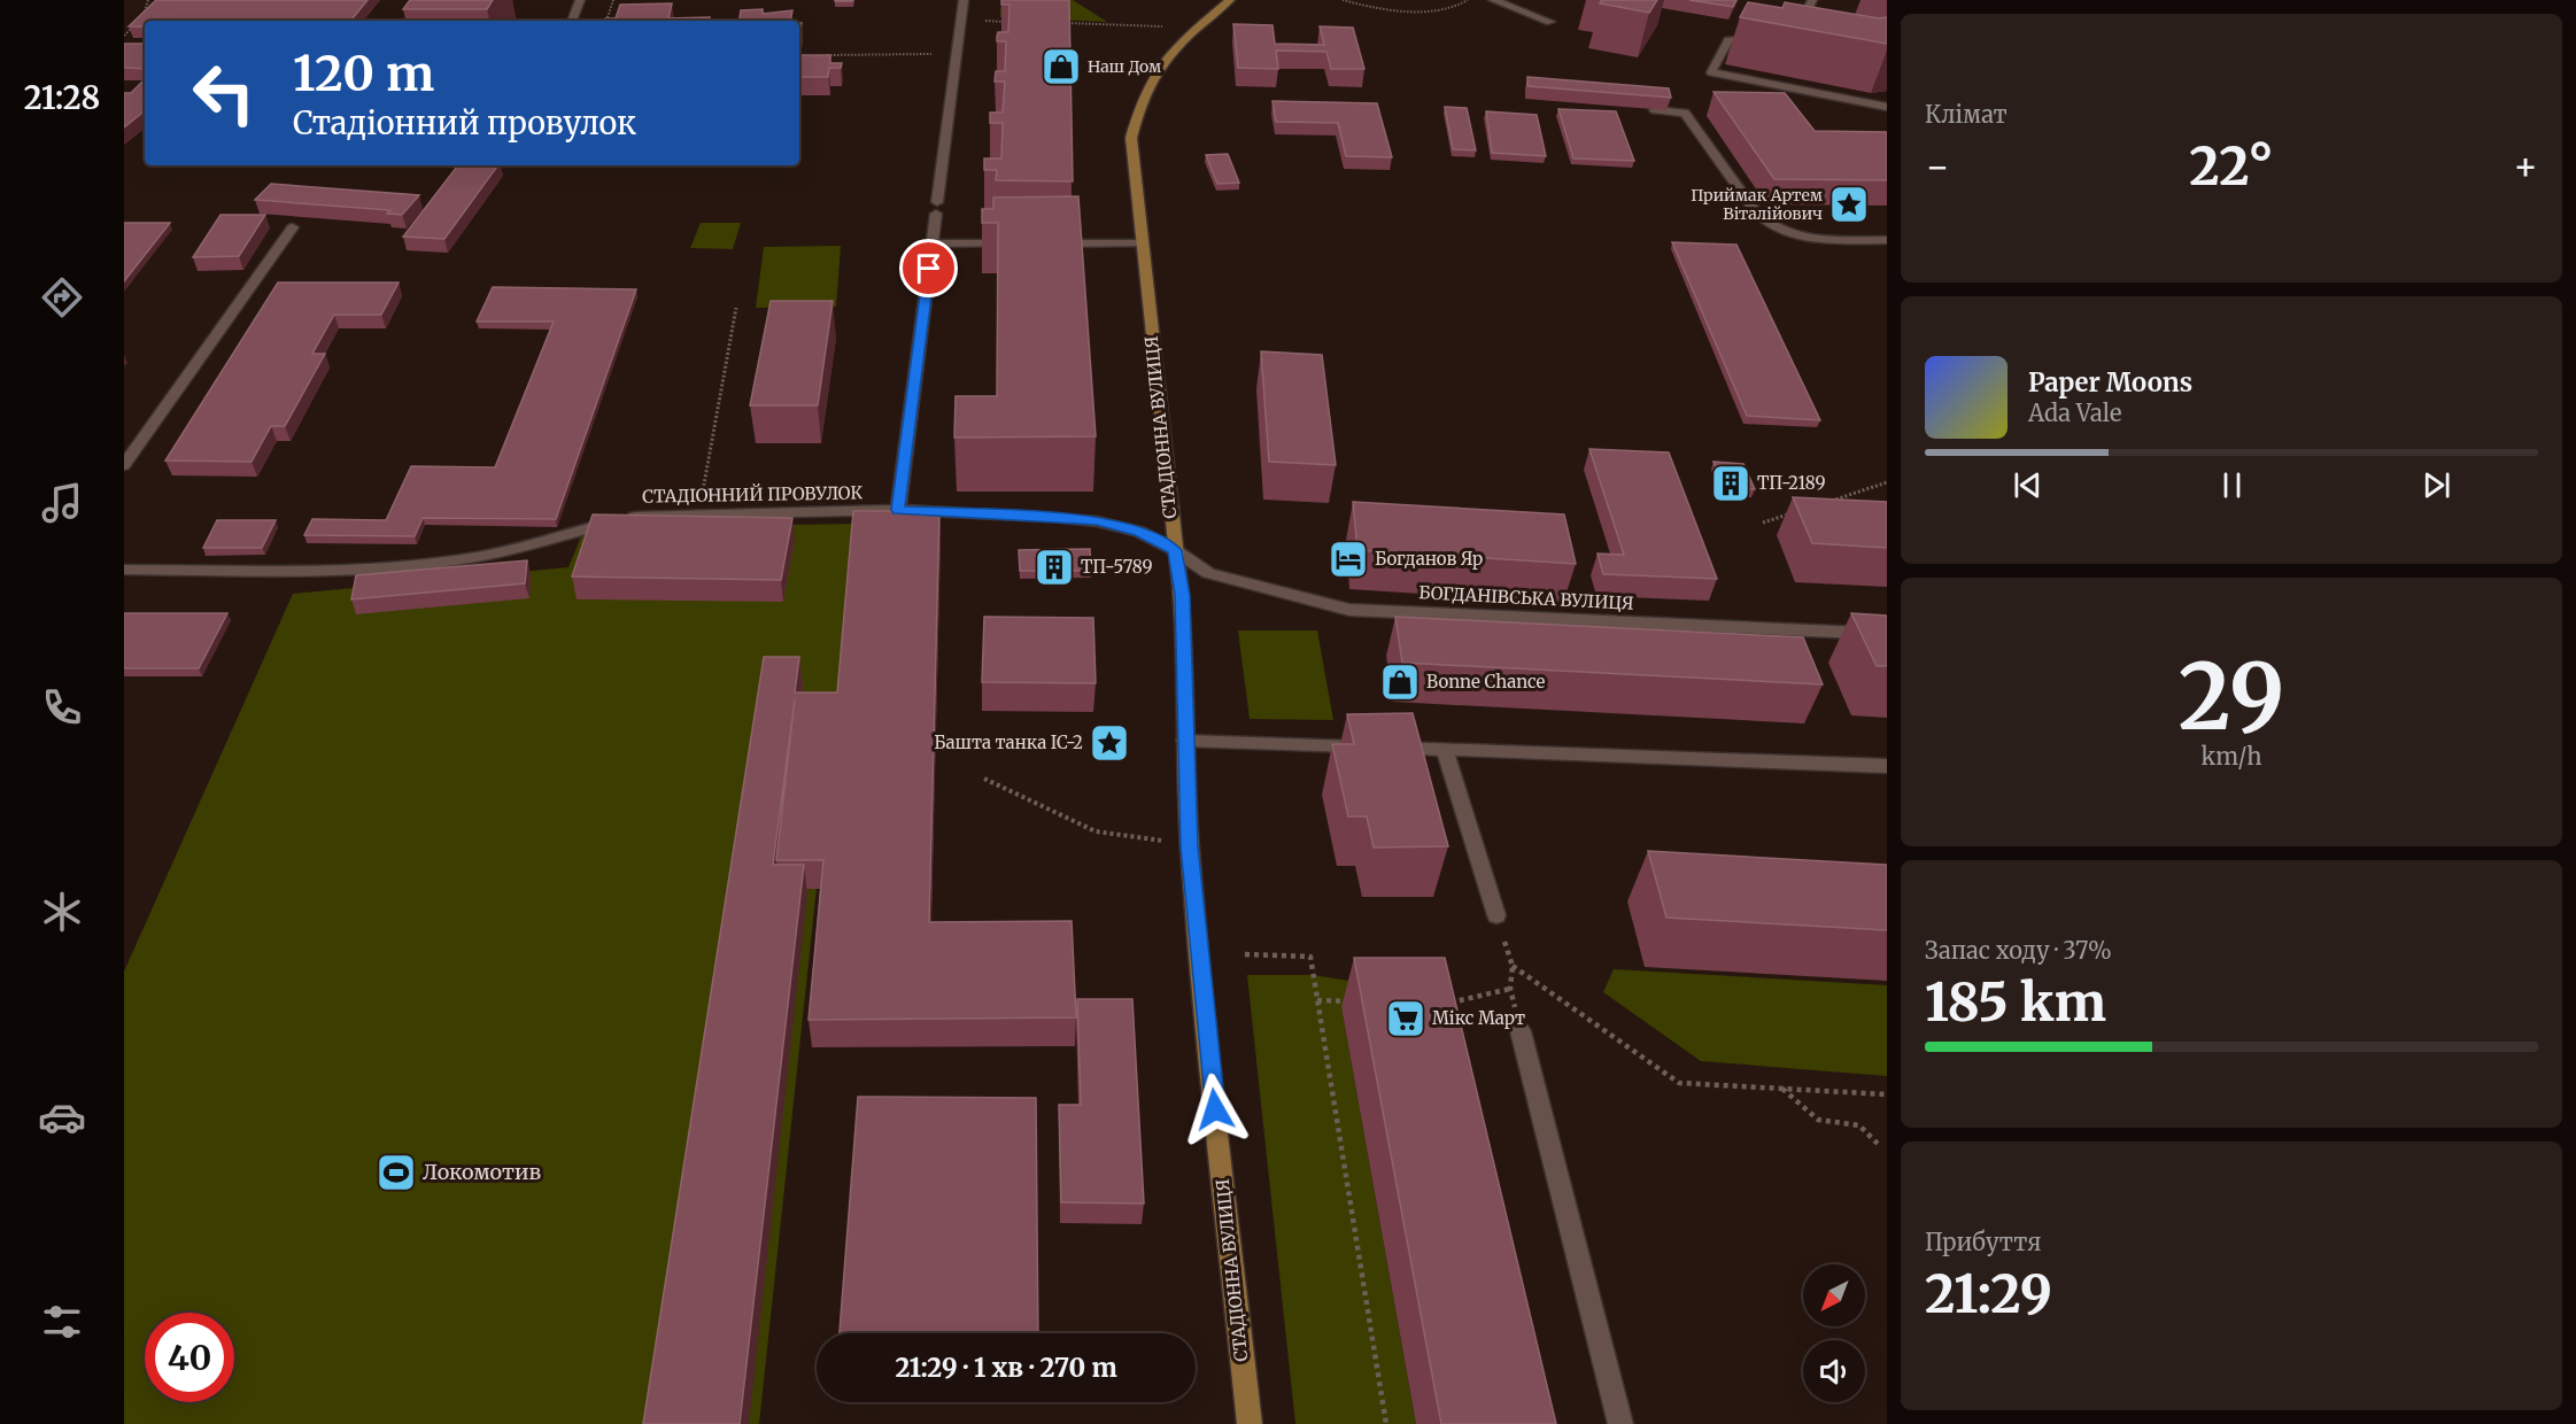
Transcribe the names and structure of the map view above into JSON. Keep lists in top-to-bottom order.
{
  "streets": {
    "street": ["СТАДІОННА ВУЛИЦЯ", "СТАДІОННИЙ ПРОВУЛОК", "БОГДАНІВСЬКА ВУЛИЦЯ"]
  },
  "crossings": [
    ["СТАДІОННА ВУЛИЦЯ", "СТАДІОННИЙ ПРОВУЛОК"],
    ["СТАДІОННА ВУЛИЦЯ", "БОГДАНІВСЬКА ВУЛИЦЯ"],
    ["СТАДІОННИЙ ПРОВУЛОК", "БОГДАНІВСЬКА ВУЛИЦЯ"]
  ],
  "places": {
    "shop": ["Наш Дом", "Bonne Chance"],
    "place": ["Приймак Артем Віталійович", "Башта танка ІС-2"],
    "building": ["ТП-2189", "ТП-5789"],
    "hotel": ["Богданов Яр"],
    "supermarket": ["Мікс Март"],
    "sports": ["Локомотив"]
  },
  "north": "bottom left",
  "page": {
    "tabs": "21:28",
    "tile": [
      "Клімат",
      ["29", "km/h"],
      ["Запас ходу · 37%", "185 km"],
      ["Прибуття", "21:29"]
    ],
    "turn": ["120 m", "Стадіонний провулок"],
    "heat": ["−", "22°", "+"],
    "song": ["Paper Moons", "Ada Vale"],
    "limit": "40",
    "trip": "21:29 · 1 хв · 270 m"
  }
}
